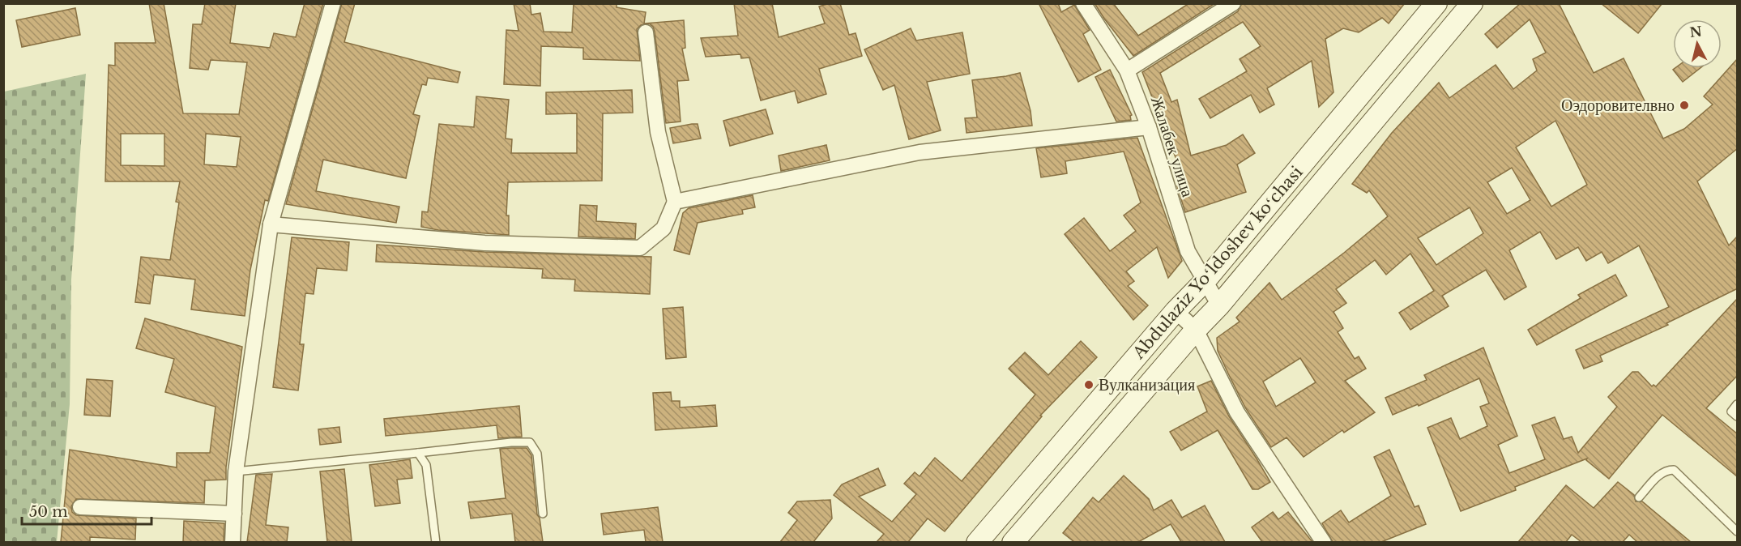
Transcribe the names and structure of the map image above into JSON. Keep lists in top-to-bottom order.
{
  "streets": {
    "main road": ["Abdulaziz Yoʻldoshev koʻchasi"],
    "street": ["Жалабек улица"]
  },
  "crossings": [
    ["Жалабек улица", "Abdulaziz Yoʻldoshev koʻchasi"]
  ],
  "places": ["Оэдоровителвно", "Вулканизация"],
  "scale_bar": "50 m",
  "north": "top"
}
